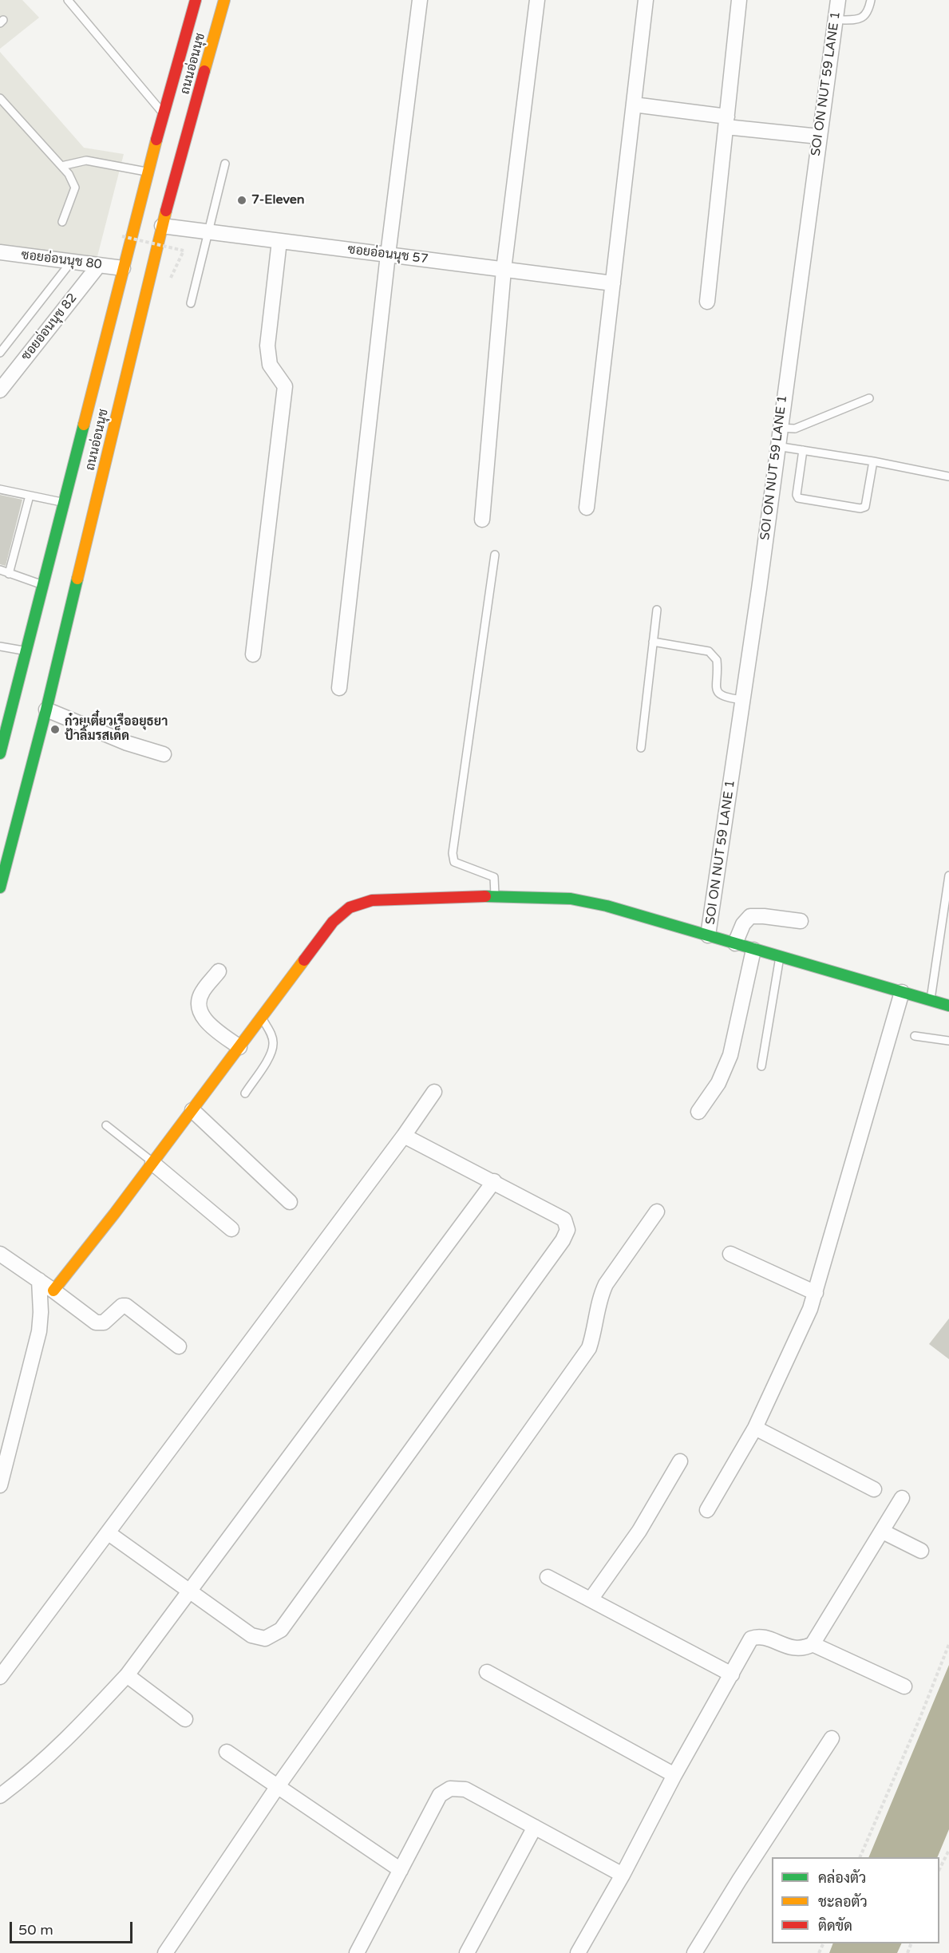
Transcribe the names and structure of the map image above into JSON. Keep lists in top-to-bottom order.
{
  "streets": {
    "main road": ["ถนนอ่อนนุช"],
    "street": [
      "SOI ON NUT 59 LANE 1",
      "ซอยอ่อนนุช 57",
      "ซอยอ่อนนุช 80",
      "ซอยอ่อนนุช 82"
    ]
  },
  "crossings": [
    ["ถนนอ่อนนุช", "ซอยอ่อนนุช 57"],
    ["ถนนอ่อนนุช", "ซอยอ่อนนุช 80"],
    ["ซอยอ่อนนุช 80", "ซอยอ่อนนุช 82"]
  ],
  "places": ["7-Eleven", "ก๋วยเตี๋ยวเรืออยุธยา ป้าลิ้มรสเด็ด"],
  "legend": ["คล่องตัว", "ชะลอตัว", "ติดขัด"],
  "scale_bar": "50 m"
}
